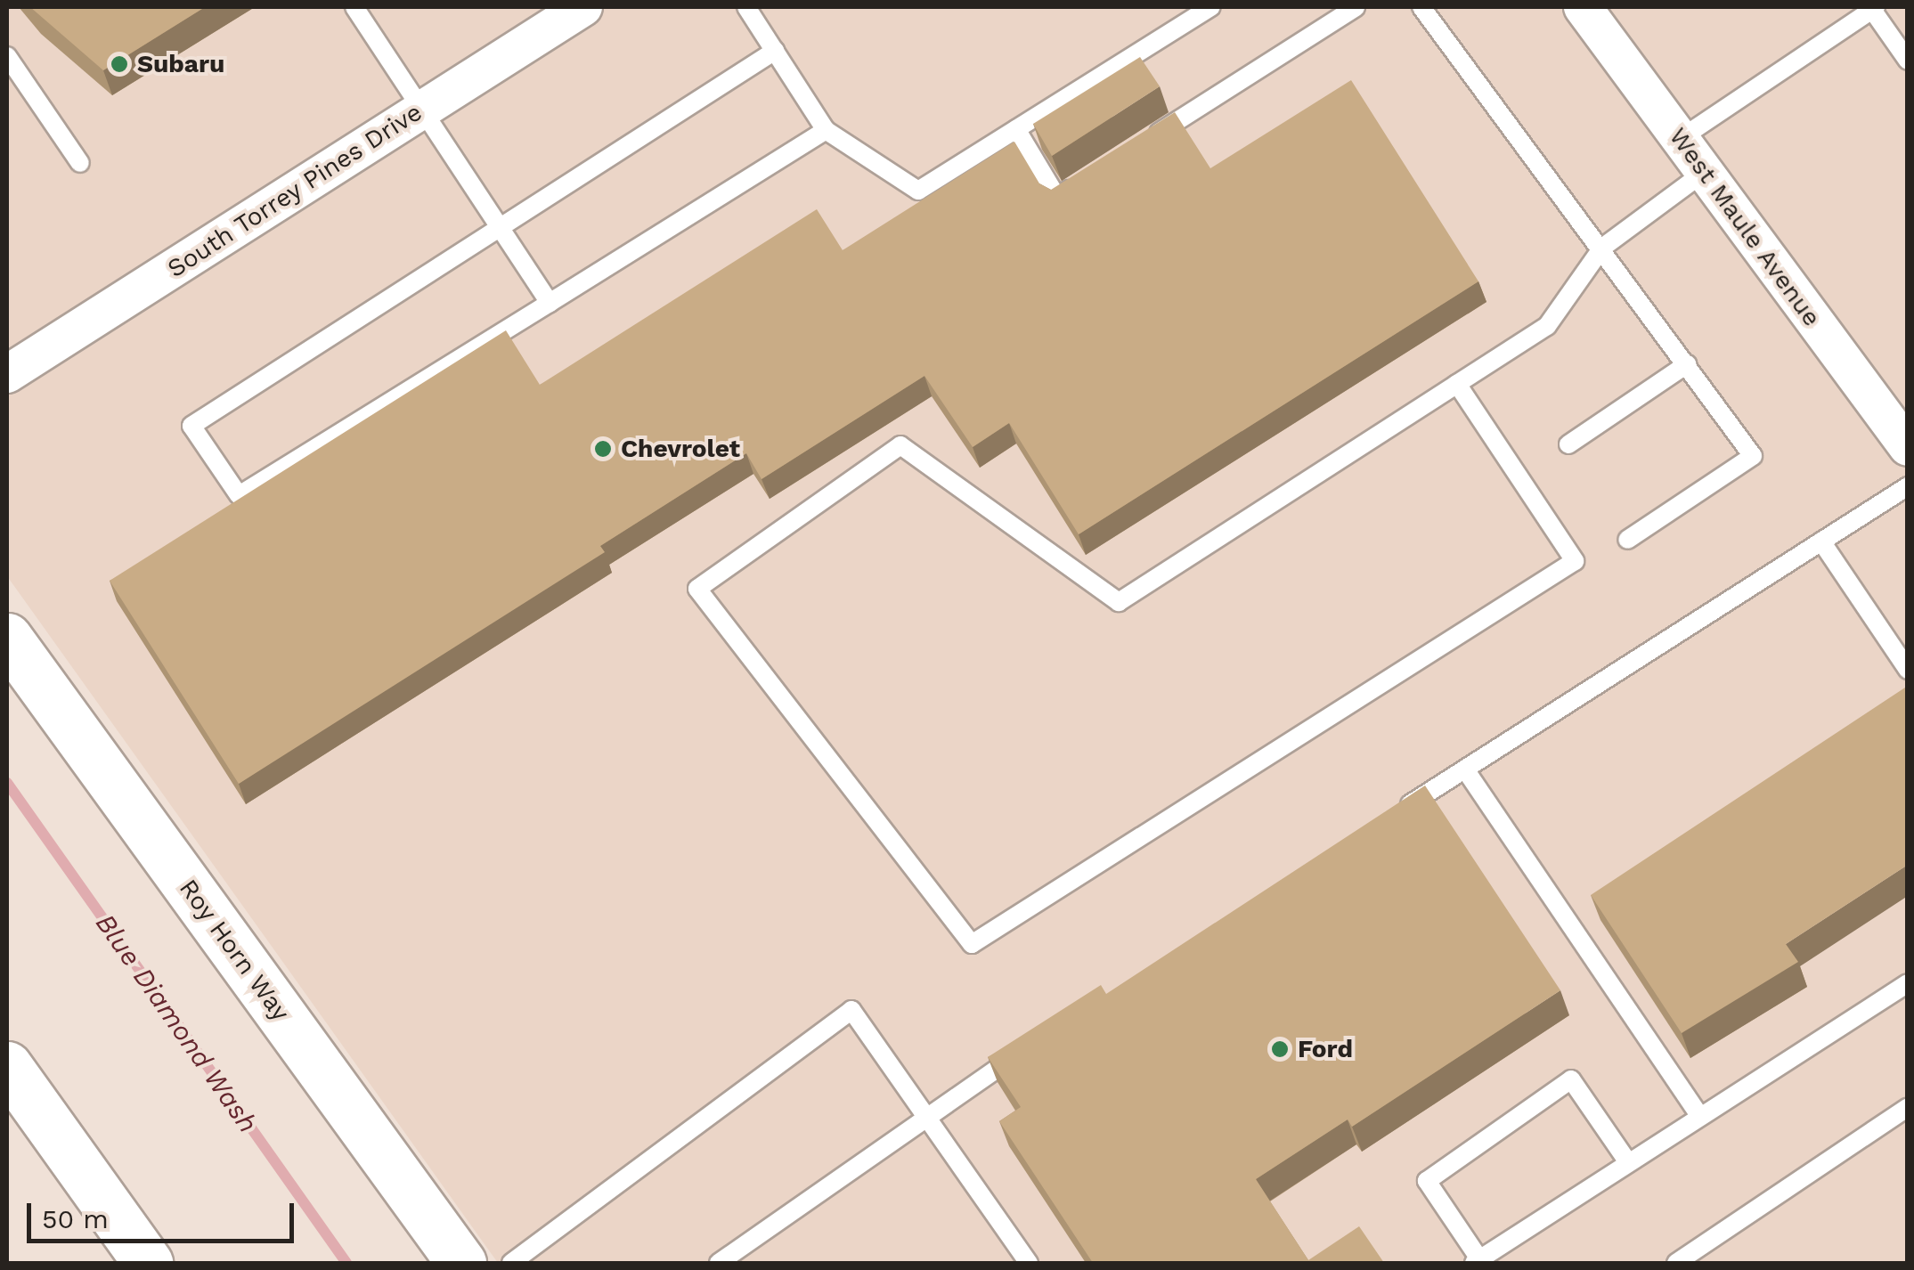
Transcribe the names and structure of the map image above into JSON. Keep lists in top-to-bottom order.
{
  "streets": {
    "main road": ["Roy Horn Way"],
    "street": ["South Torrey Pines Drive", "West Maule Avenue"]
  },
  "water": ["Blue Diamond Wash"],
  "places": ["Subaru", "Chevrolet", "Ford"],
  "scale_bar": "50 m"
}
